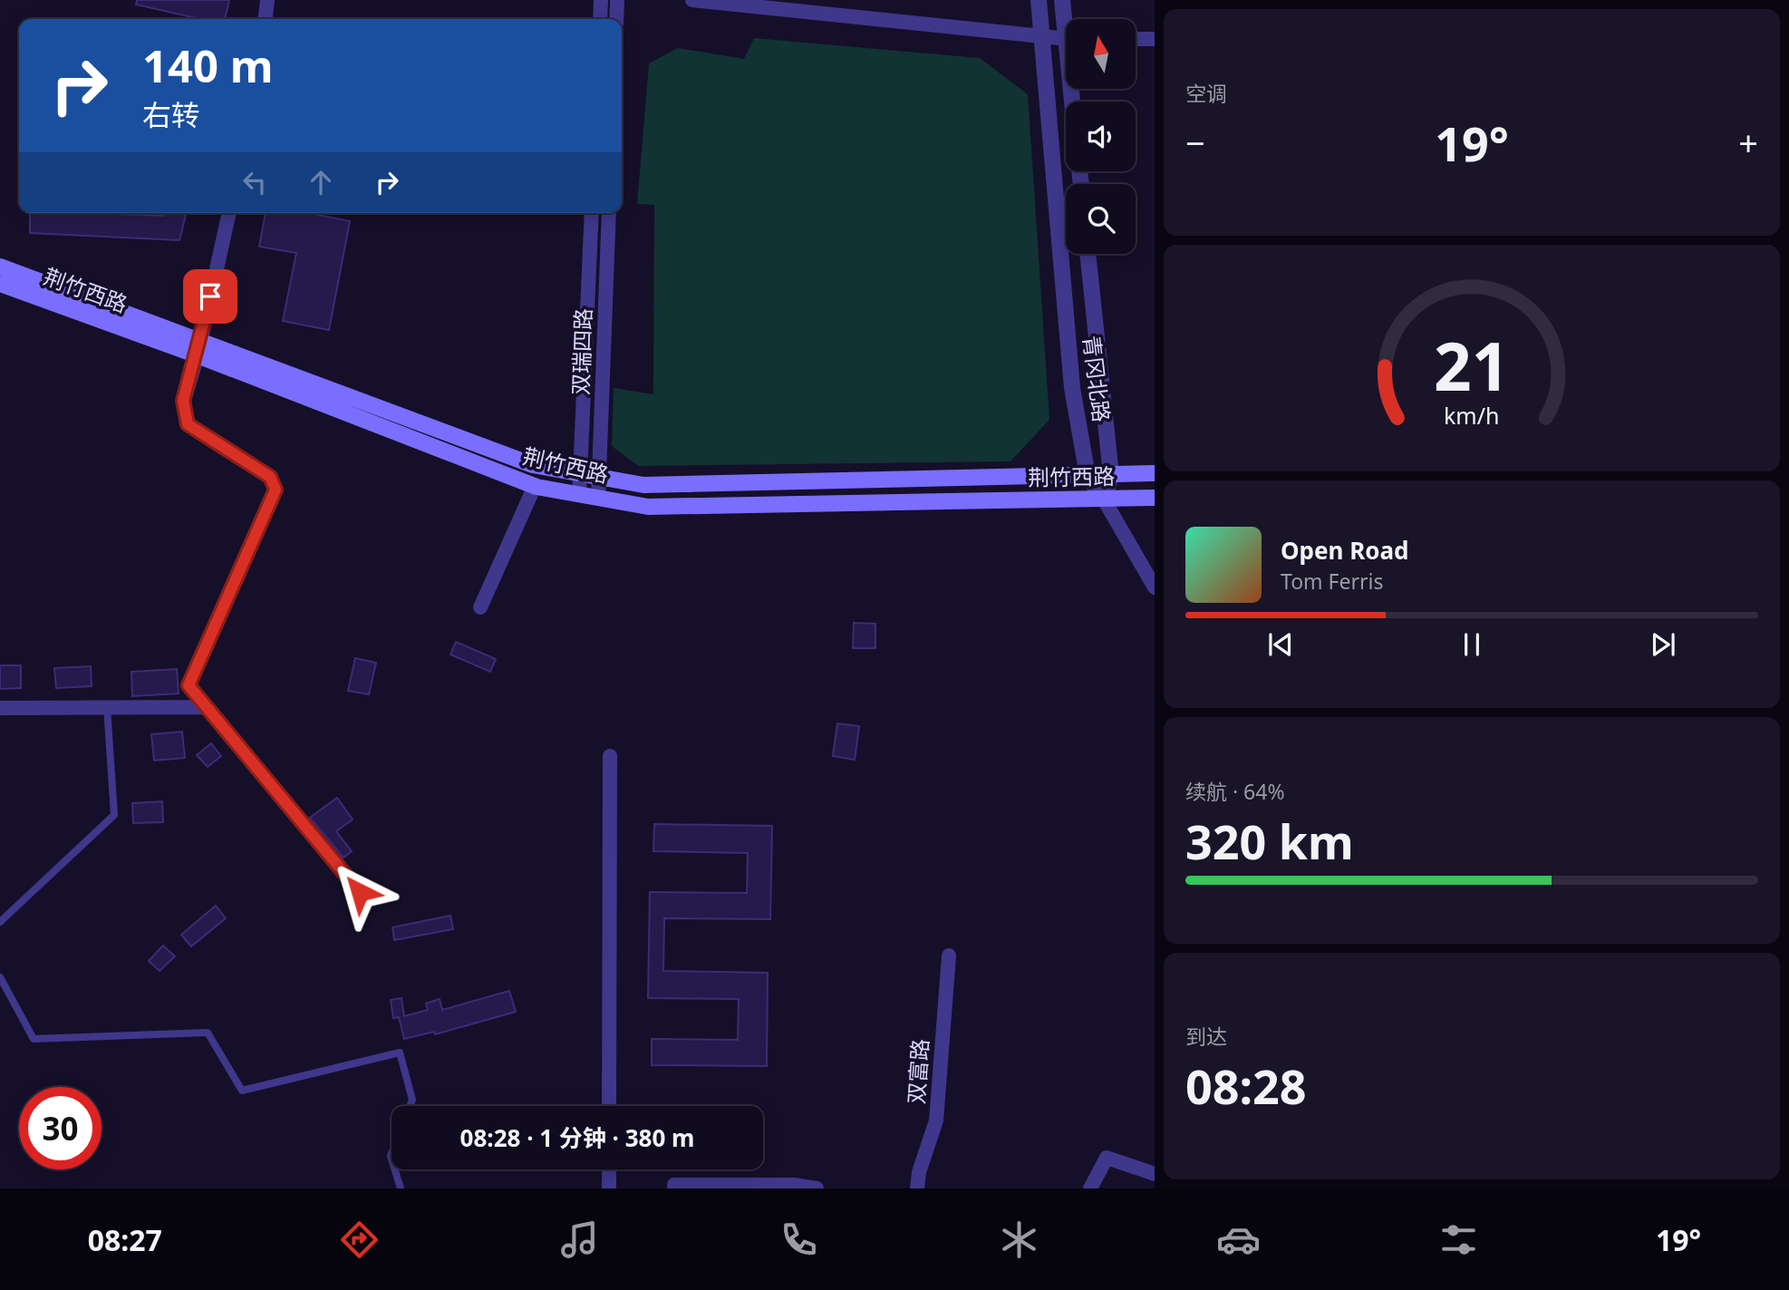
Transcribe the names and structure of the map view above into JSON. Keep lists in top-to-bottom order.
{
  "streets": {
    "main road": ["荆竹西路"],
    "street": ["双瑞四路", "青冈北路", "双富路"]
  },
  "crossings": [
    ["荆竹西路", "双瑞四路"],
    ["荆竹西路", "青冈北路"]
  ],
  "north": "top",
  "page": {
    "tile": [
      "空调",
      ["续航 · 64%", "320 km"],
      ["到达", "08:28"]
    ],
    "turn": ["140 m", "右转"],
    "heat": ["−", "19°", "+"],
    "song": ["Open Road", "Tom Ferris"],
    "limit": "30",
    "trip": "08:28 · 1 分钟 · 380 m",
    "tabs": ["08:27", "19°"],
    "gauge": ["21", "km/h"]
  }
}
